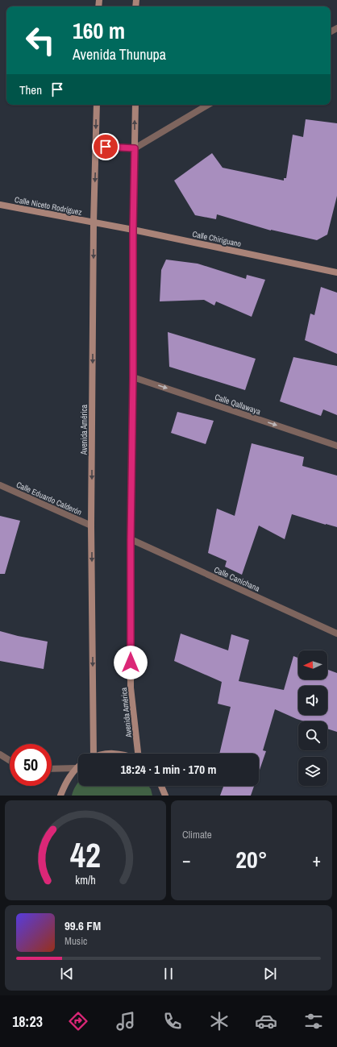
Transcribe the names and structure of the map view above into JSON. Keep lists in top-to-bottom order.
{
  "streets": {
    "main road": ["Calle Niceto Rodríguez", "Calle Chiriguano", "Avenida América"],
    "street": ["Calle Qallawaya", "Calle Eduardo Calderón", "Calle Canichana"]
  },
  "crossings": [
    ["Calle Niceto Rodríguez", "Calle Chiriguano"],
    ["Calle Niceto Rodríguez", "Avenida América"],
    ["Calle Chiriguano", "Avenida América"],
    ["Calle Qallawaya", "Avenida América"],
    ["Avenida América", "Calle Eduardo Calderón"],
    ["Avenida América", "Calle Canichana"]
  ],
  "one_way": ["Calle Qallawaya"],
  "north": "left",
  "page": {
    "turn": ["160 m", "Avenida Thunupa"],
    "then": "Then",
    "limit": "50",
    "trip": "18:24 · 1 min · 170 m",
    "tile": "Climate",
    "heat": ["−", "20°", "+"],
    "song": ["99.6 FM", "Music"],
    "tabs": "18:23",
    "gauge": ["42", "km/h"]
  }
}
